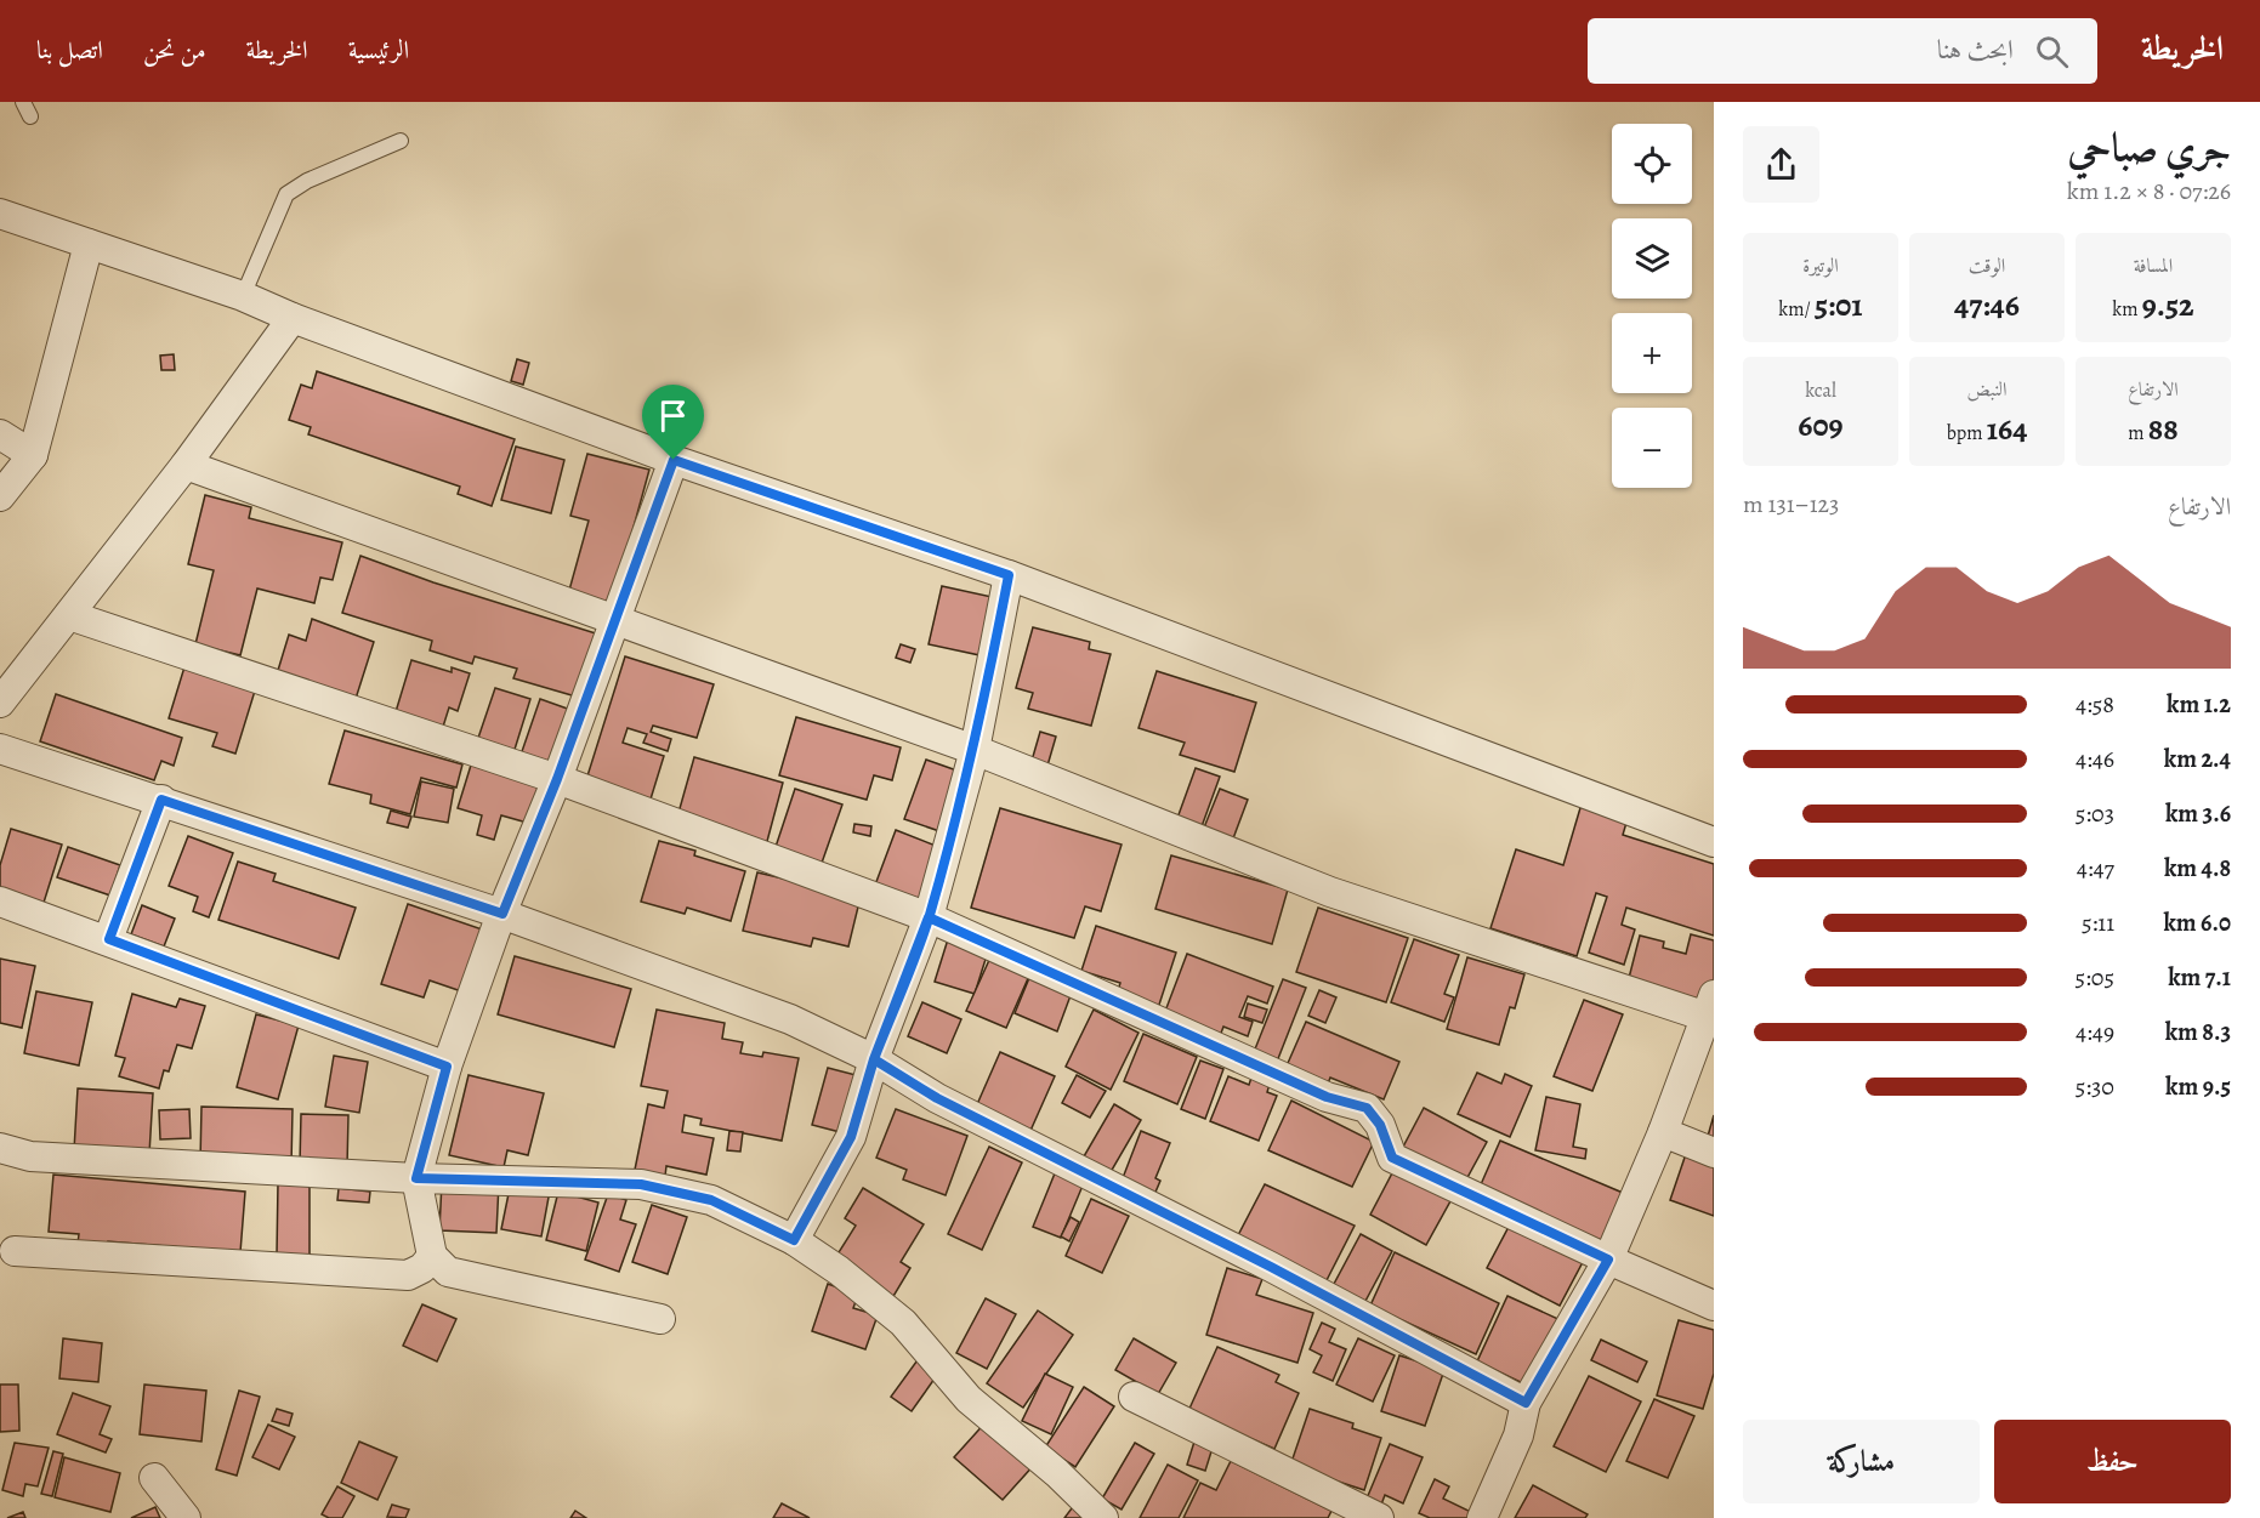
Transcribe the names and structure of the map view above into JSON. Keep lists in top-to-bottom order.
{
  "page": {
    "header": "الخريطة",
    "search": "ابحث هنا",
    "nav": [
      "الرئيسية",
      "الخريطة",
      "من نحن",
      "اتصل بنا"
    ],
    "heading": ["جري صباحي", "07:26 · 8 × 1.2 km"],
    "map_buttons": ["+", "−"],
    "stats": [
      ["المسافة", "9.52 km"],
      ["الوقت", "47:46"],
      ["الوتيرة", "5:01 /km"],
      ["الارتفاع", "88 m"],
      ["النبض", "164 bpm"],
      ["kcal", "609"]
    ],
    "chart": ["الارتفاع", "123–131 m"],
    "list": [
      {
        "name": "1.2 km",
        "note": "4:58"
      },
      {
        "name": "2.4 km",
        "note": "4:46"
      },
      {
        "name": "3.6 km",
        "note": "5:03"
      },
      {
        "name": "4.8 km",
        "note": "4:47"
      },
      {
        "name": "6.0 km",
        "note": "5:11"
      },
      {
        "name": "7.1 km",
        "note": "5:05"
      },
      {
        "name": "8.3 km",
        "note": "4:49"
      },
      {
        "name": "9.5 km",
        "note": "5:30"
      }
    ],
    "buttons": ["حفظ", "مشاركة"]
  }
}
